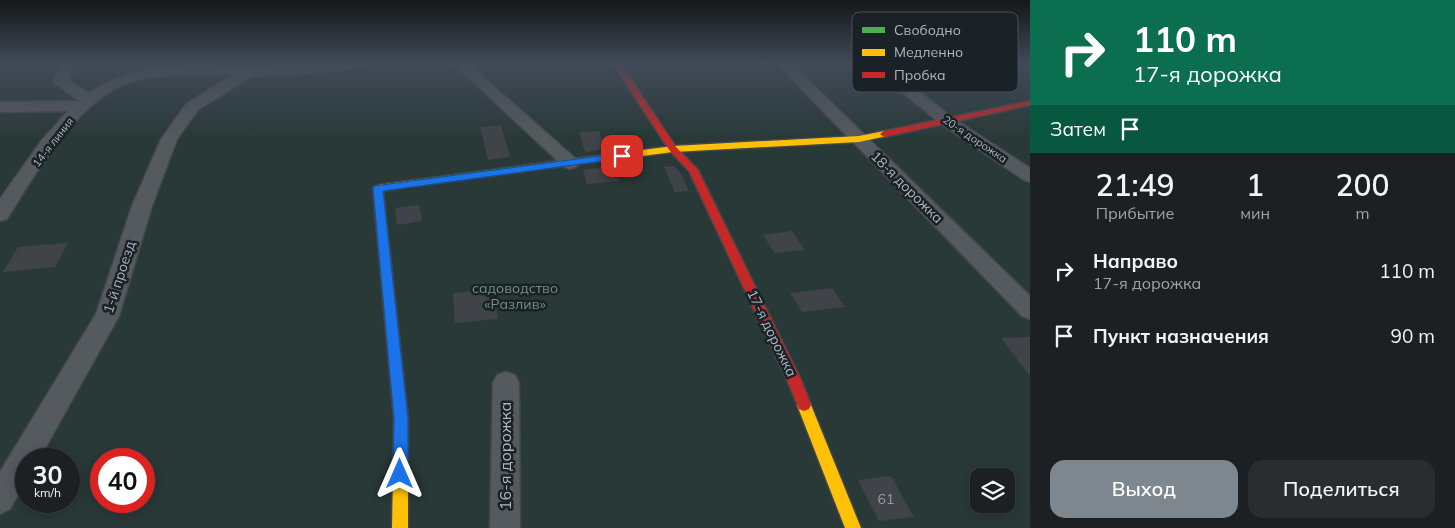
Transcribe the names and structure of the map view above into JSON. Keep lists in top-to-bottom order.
{
  "streets": {
    "street": [
      "20-я дорожка",
      "14-я линия",
      "18-я дорожка",
      "1-й проезд",
      "17-я дорожка",
      "16-я дорожка"
    ]
  },
  "parks": ["садоводство «Разлив»"],
  "house_numbers": ["61"],
  "legend": ["Свободно", "Медленно", "Пробка"],
  "page": {
    "turn": ["110 m", "17-я дорожка"],
    "then": "Затем",
    "eta": [
      "21:49",
      "Прибытие",
      "1",
      "мин",
      "200",
      "m"
    ],
    "list": [
      {
        "name": "Направо",
        "note": "17-я дорожка",
        "value": "110 m"
      },
      {
        "name": "Пункт назначения",
        "value": "90 m"
      }
    ],
    "speed": "30 km/h",
    "limit": "40",
    "buttons": ["Выход", "Поделиться"]
  }
}
